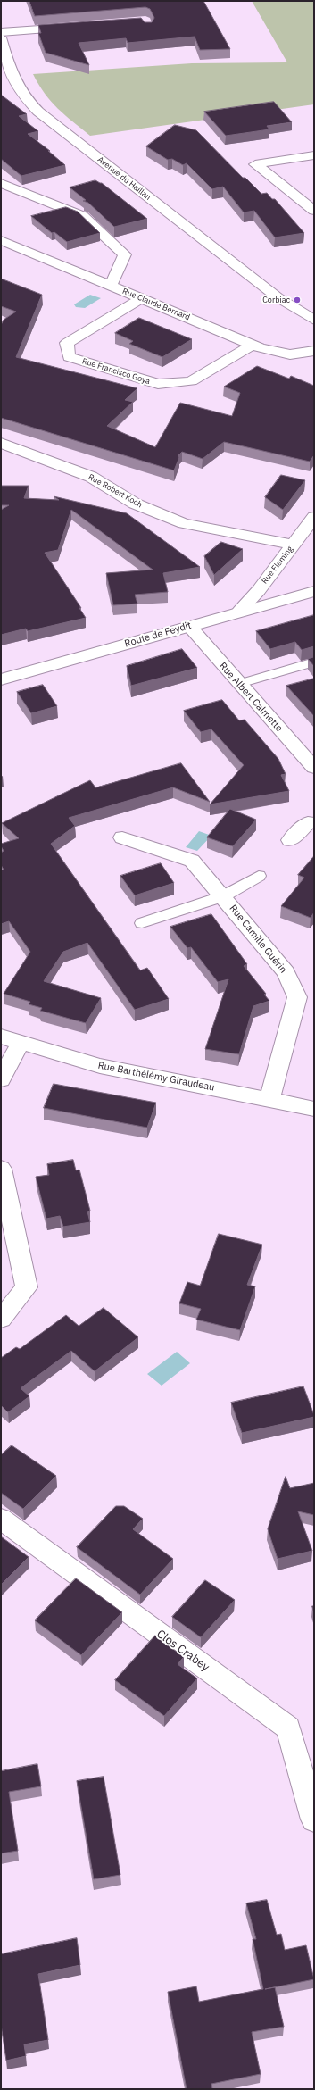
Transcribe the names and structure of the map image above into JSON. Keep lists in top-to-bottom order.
{
  "streets": {
    "street": [
      "Avenue du Haillan",
      "Rue Claude Bernard",
      "Rue Francisco Goya",
      "Rue Robert Koch",
      "Rue Fleming",
      "Route de Feydit",
      "Rue Albert Calmette",
      "Rue Camille Guérin",
      "Rue Barthélémy Giraudeau",
      "Clos Crabey"
    ]
  },
  "crossings": [
    ["Rue Claude Bernard", "Rue Francisco Goya"],
    ["Rue Robert Koch", "Rue Fleming"],
    ["Rue Fleming", "Route de Feydit"],
    ["Route de Feydit", "Rue Albert Calmette"],
    ["Rue Camille Guérin", "Rue Barthélémy Giraudeau"]
  ],
  "places": ["Corbiac"]
}
